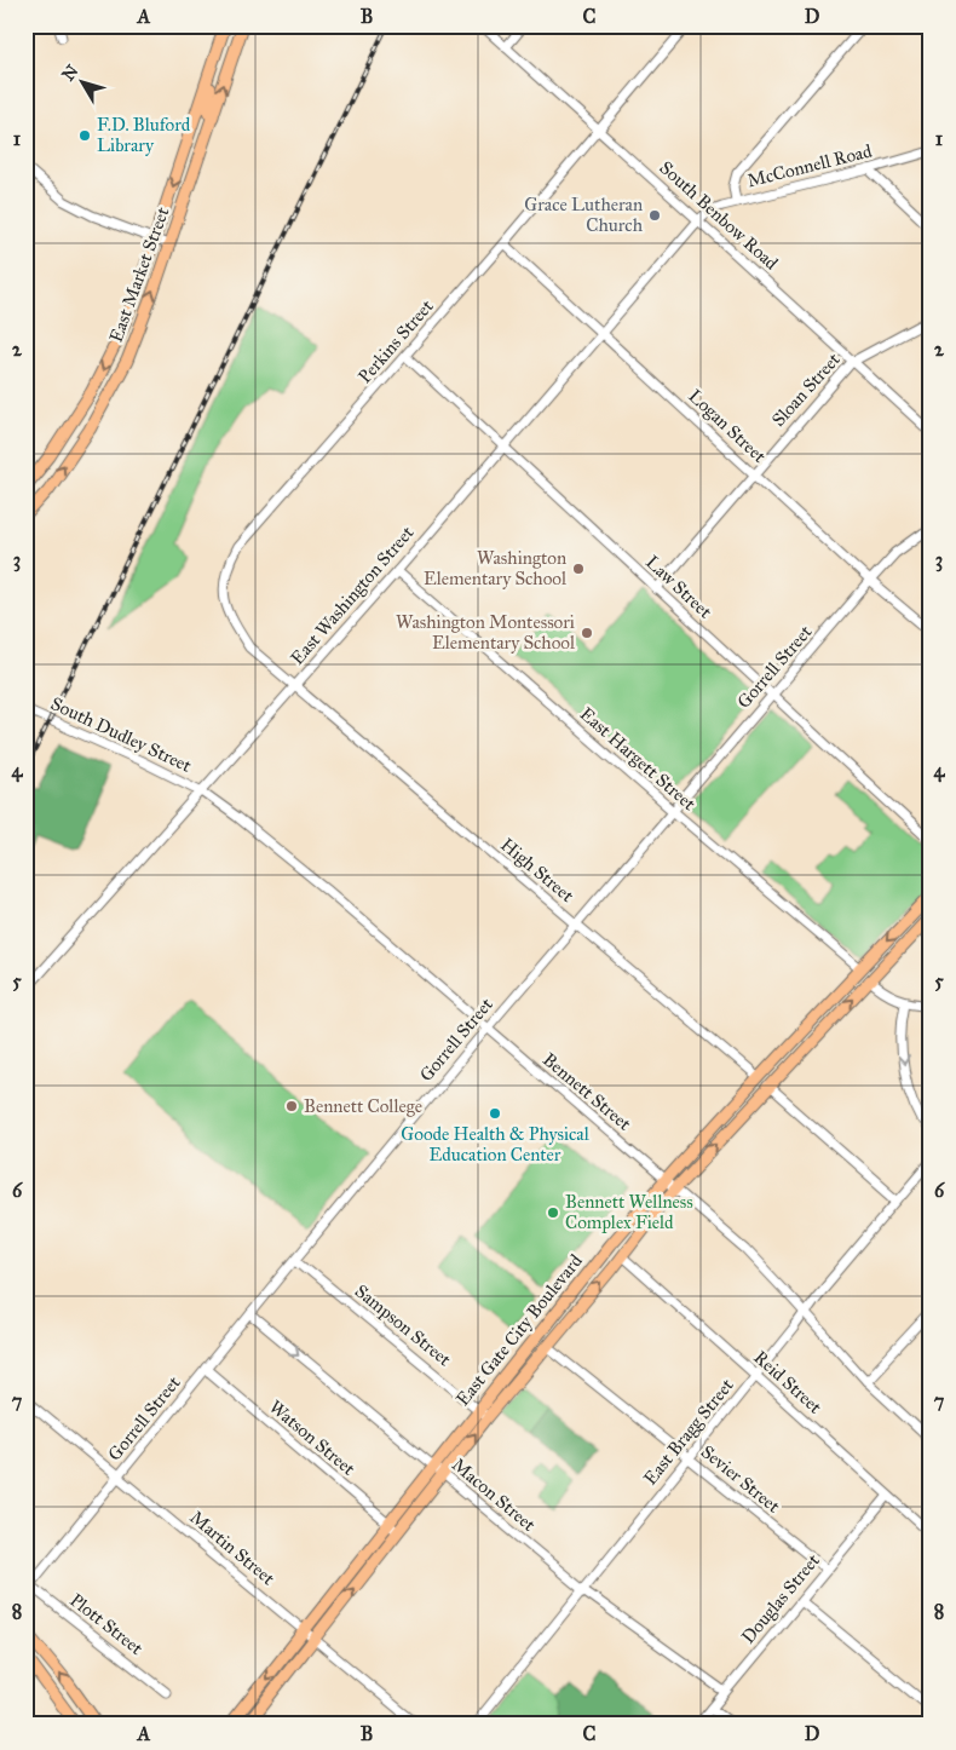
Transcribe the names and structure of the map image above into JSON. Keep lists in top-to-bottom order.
{
  "streets": {
    "main road": ["East Market Street", "East Gate City Boulevard"],
    "street": [
      "McConnell Road",
      "South Benbow Road",
      "Perkins Street",
      "Sloan Street",
      "Logan Street",
      "Law Street",
      "East Washington Street",
      "Gorrell Street",
      "South Dudley Street",
      "East Hargett Street",
      "High Street",
      "Bennett Street",
      "Sampson Street",
      "Reid Street",
      "East Bragg Street",
      "Watson Street",
      "Sevier Street",
      "Macon Street",
      "Martin Street",
      "Douglas Street",
      "Plott Street"
    ]
  },
  "crossings": [
    ["McConnell Road", "South Benbow Road"],
    ["McConnell Road", "East Washington Street"],
    ["South Benbow Road", "Perkins Street"],
    ["South Benbow Road", "Sloan Street"],
    ["South Benbow Road", "East Washington Street"],
    ["Perkins Street", "Logan Street"],
    ["Perkins Street", "Law Street"],
    ["Perkins Street", "East Washington Street"],
    ["Perkins Street", "High Street"],
    ["Sloan Street", "Logan Street"],
    ["Sloan Street", "Law Street"],
    ["Logan Street", "East Washington Street"],
    ["Logan Street", "Gorrell Street"],
    ["Law Street", "East Washington Street"],
    ["Law Street", "Gorrell Street"],
    ["East Washington Street", "South Dudley Street"],
    ["East Washington Street", "East Hargett Street"],
    ["East Washington Street", "High Street"],
    ["East Washington Street", "Bennett Street"],
    ["Gorrell Street", "East Hargett Street"],
    ["Gorrell Street", "High Street"],
    ["Gorrell Street", "Bennett Street"],
    ["Gorrell Street", "Sampson Street"],
    ["Gorrell Street", "Watson Street"],
    ["Gorrell Street", "Macon Street"],
    ["Gorrell Street", "Martin Street"],
    ["Gorrell Street", "Plott Street"],
    ["South Dudley Street", "Bennett Street"],
    ["East Hargett Street", "East Gate City Boulevard"],
    ["High Street", "East Gate City Boulevard"],
    ["Bennett Street", "East Gate City Boulevard"],
    ["Bennett Street", "East Bragg Street"],
    ["Sampson Street", "East Gate City Boulevard"],
    ["East Gate City Boulevard", "Reid Street"],
    ["East Gate City Boulevard", "Watson Street"],
    ["East Gate City Boulevard", "Sevier Street"],
    ["East Gate City Boulevard", "Macon Street"],
    ["East Gate City Boulevard", "Martin Street"],
    ["Reid Street", "East Bragg Street"],
    ["Reid Street", "Douglas Street"],
    ["East Bragg Street", "Sevier Street"],
    ["East Bragg Street", "Macon Street"],
    ["Sevier Street", "Douglas Street"],
    ["Macon Street", "Douglas Street"]
  ],
  "one_way": ["Macon Street"],
  "places": [
    "F.D. Bluford Library",
    "Grace Lutheran Church",
    "Washington Elementary School",
    "Washington Montessori Elementary School",
    "Bennett College",
    "Goode Health & Physical Education Center",
    "Bennett Wellness Complex Field"
  ],
  "north": "top left",
  "grid": {
    "columns": [
      "A",
      "B",
      "C",
      "D"
    ],
    "rows": [
      "1",
      "2",
      "3",
      "4",
      "5",
      "6",
      "7",
      "8"
    ]
  }
}
